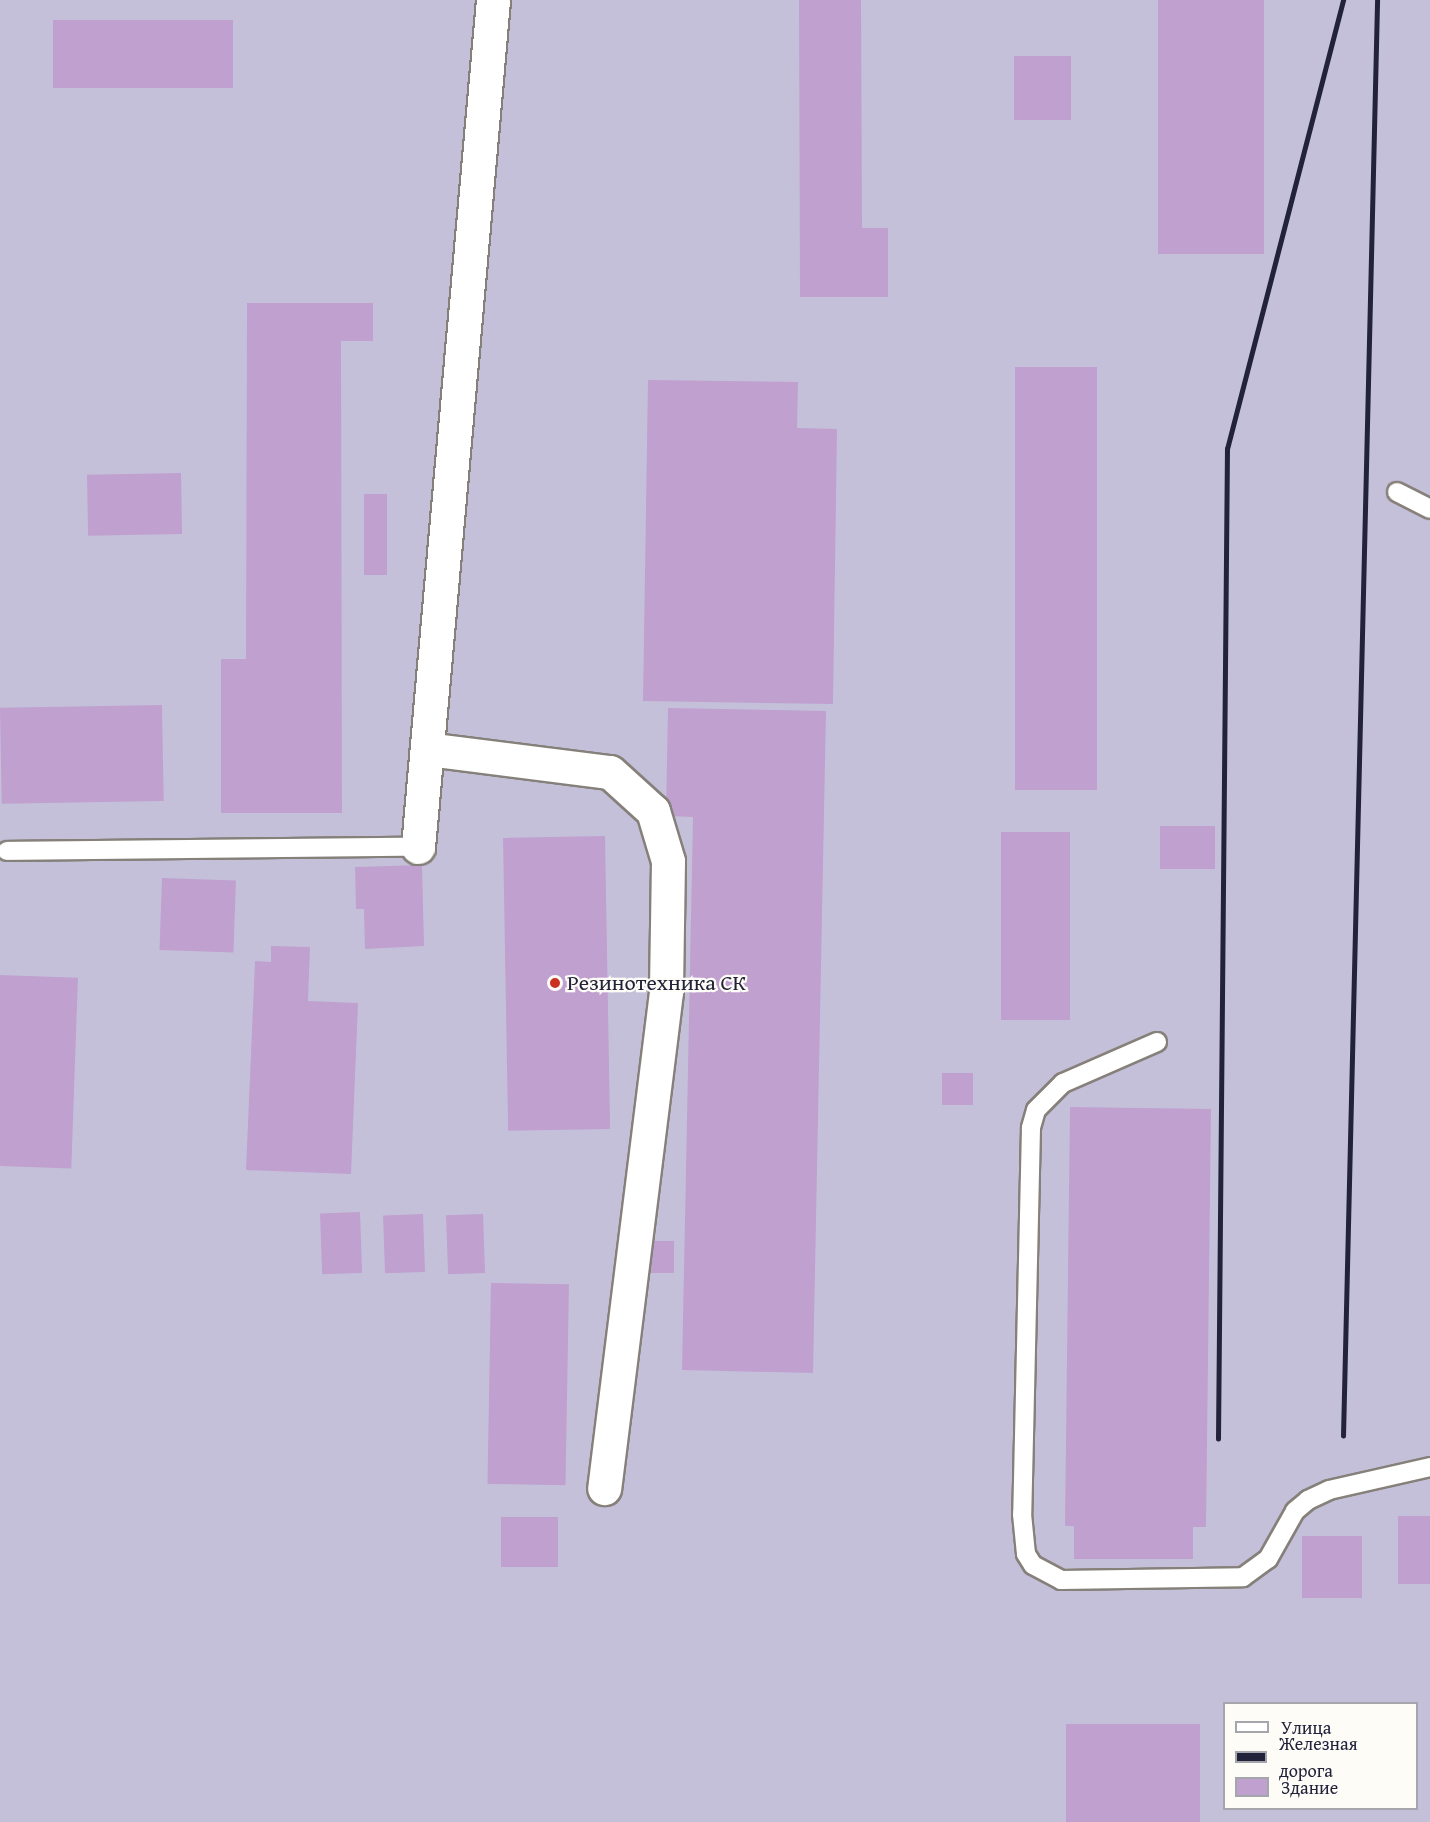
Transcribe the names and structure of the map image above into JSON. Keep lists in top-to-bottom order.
{
  "places": ["Резинотехника СК"],
  "legend": ["Улица", "Железная дорога", "Здание"]
}
